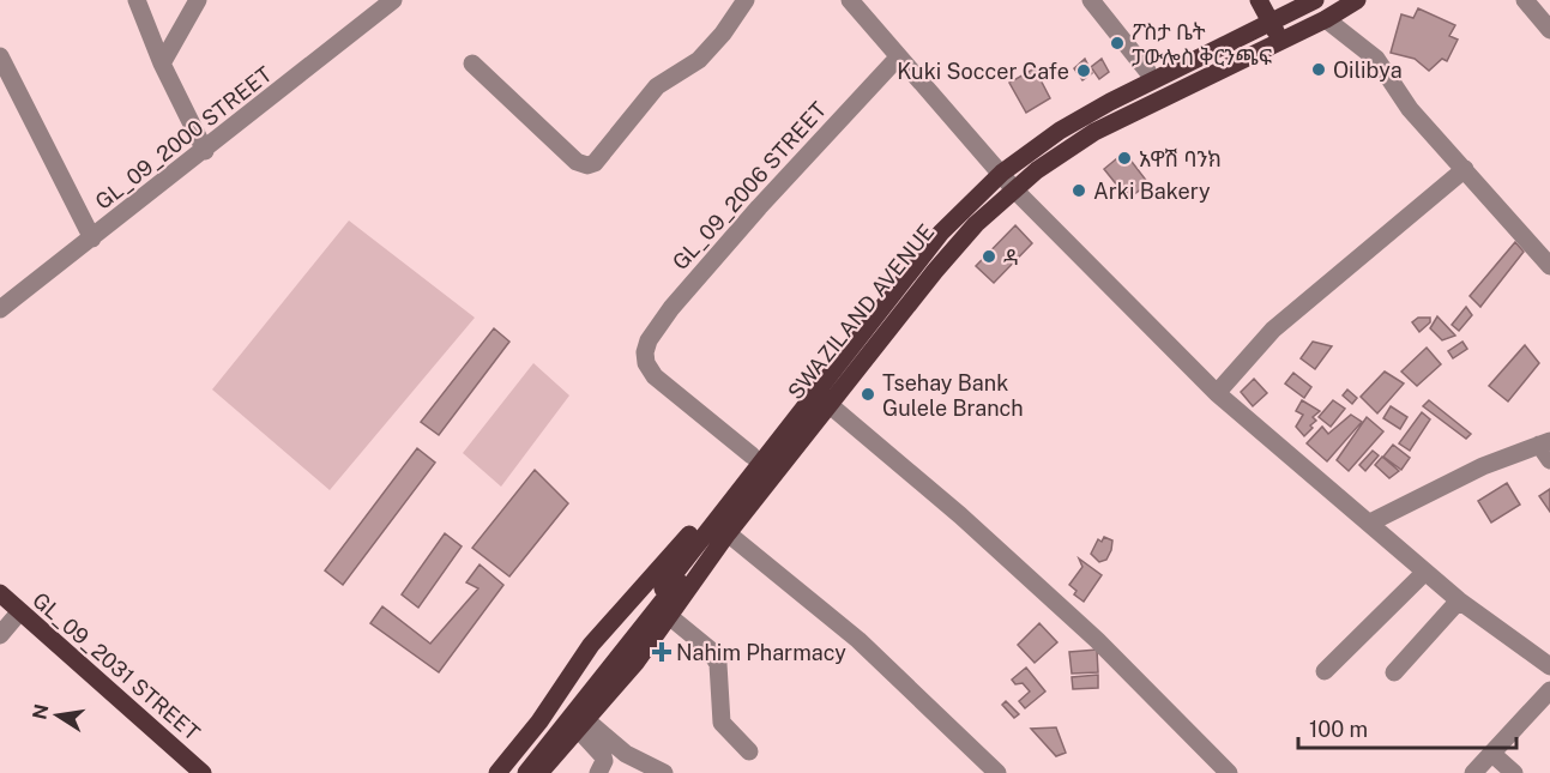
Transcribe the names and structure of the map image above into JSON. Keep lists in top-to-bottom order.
{
  "streets": {
    "main road": ["SWAZILAND AVENUE", "GL_09_2031 STREET"],
    "street": ["GL_09_2000 STREET", "GL_09_2006 STREET"]
  },
  "places": {
    "other": [
      "ፖስታ ቤት ፓውሎስ ቅርንጫፍ",
      "Oilibya",
      "Kuki Soccer Cafe",
      "አዋሽ ባንክ",
      "Arki Bakery",
      "ዳ",
      "Tsehay Bank Gulele Branch"
    ],
    "health": ["Nahim Pharmacy"]
  },
  "scale_bar": "100 m",
  "north": "left"
}
